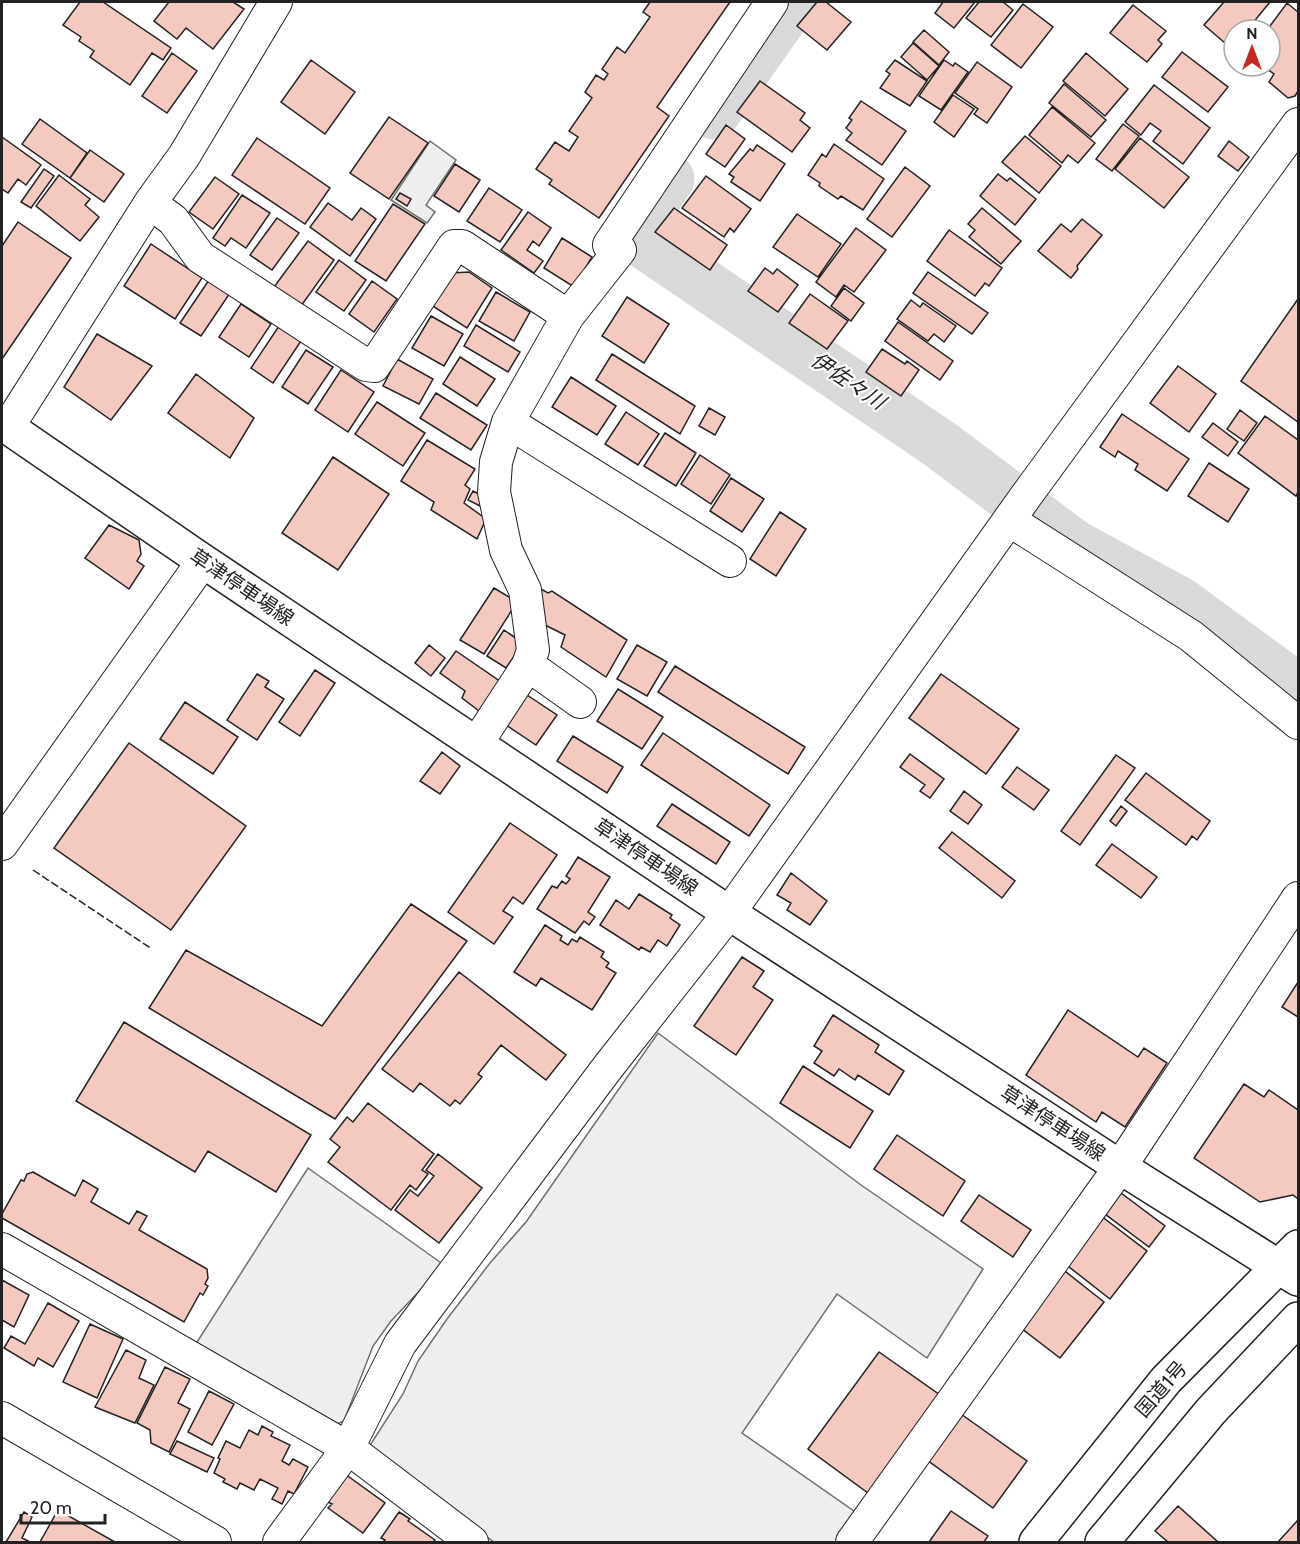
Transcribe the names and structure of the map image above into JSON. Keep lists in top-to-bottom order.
{
  "streets": {
    "main road": ["草津停車場線", "国道1号"]
  },
  "crossings": [
    ["草津停車場線", "国道1号"]
  ],
  "water": ["伊佐々川"],
  "scale_bar": "20 m",
  "north": "top"
}
